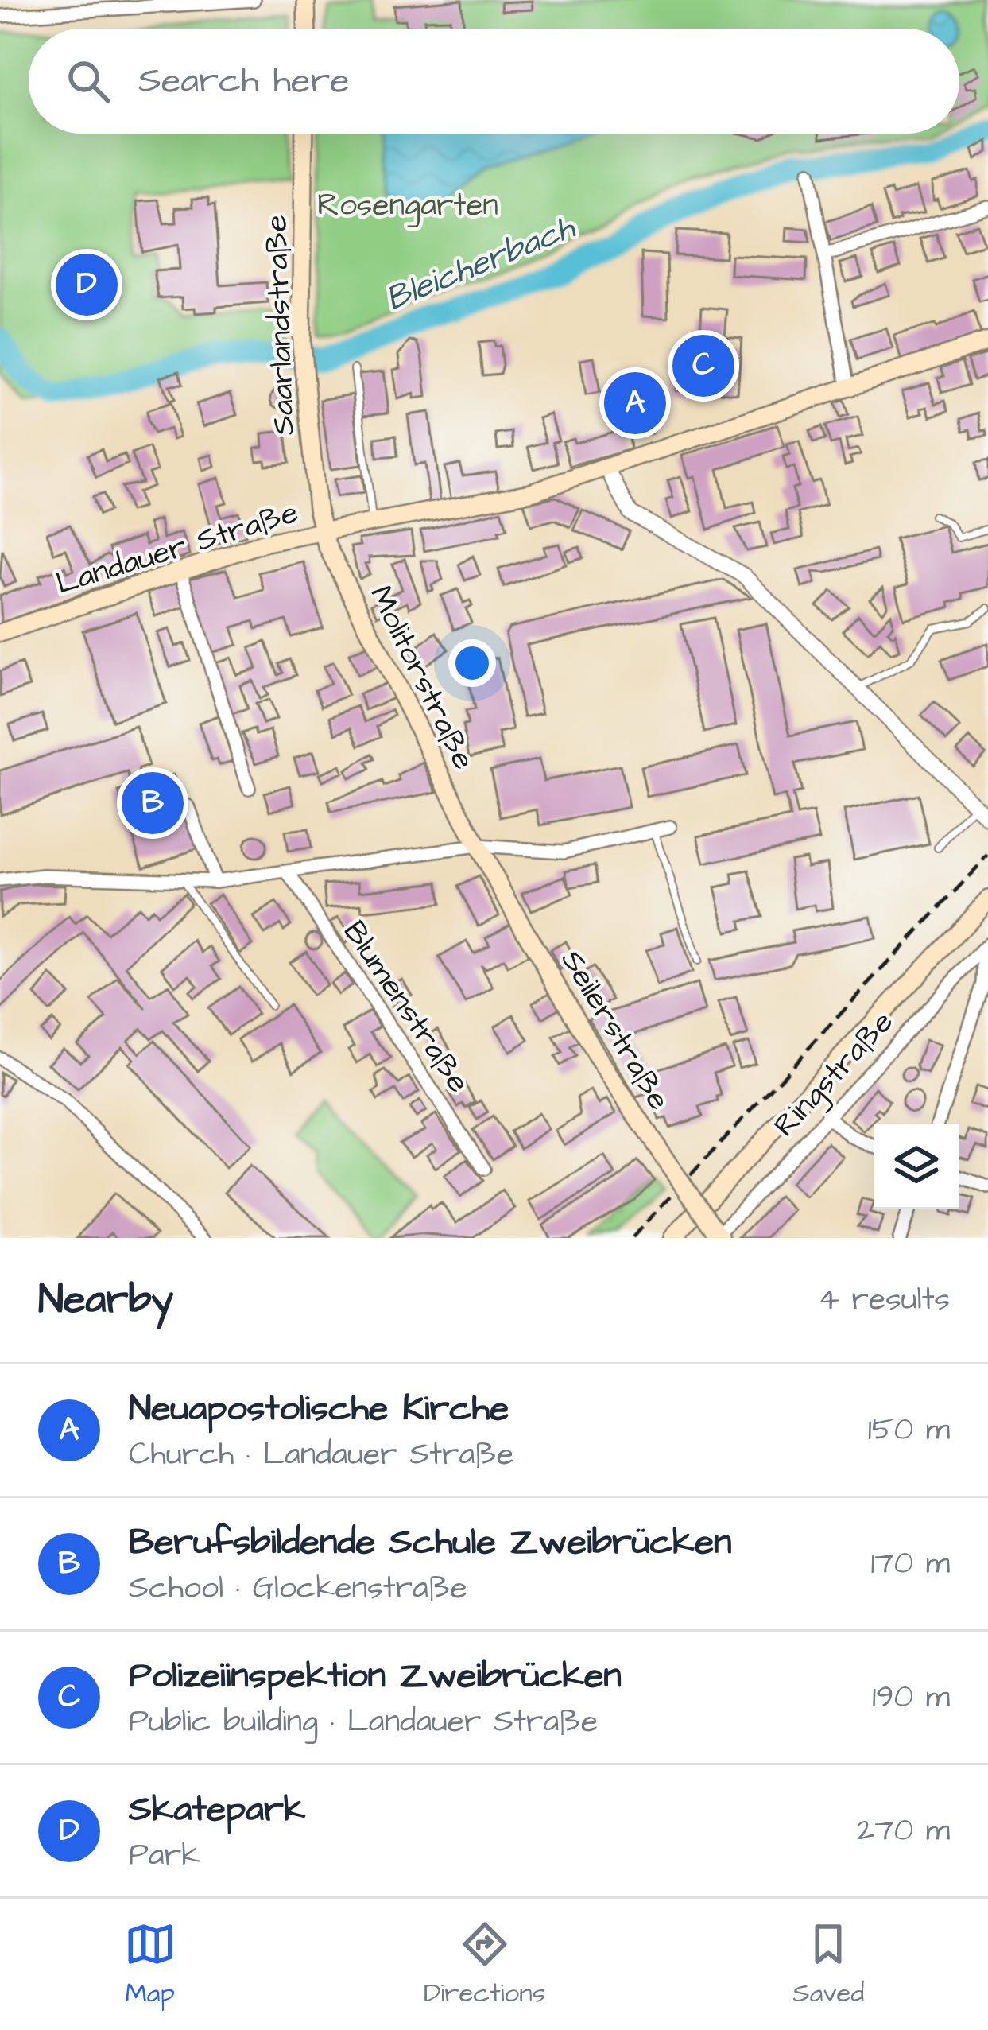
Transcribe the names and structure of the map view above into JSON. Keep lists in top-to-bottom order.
{
  "streets": {
    "main road": [
      "Saarlandstraße",
      "Landauer Straße",
      "Molitorstraße",
      "Seilerstraße"
    ],
    "street": ["Blumenstraße", "Ringstraße"]
  },
  "crossings": [
    ["Saarlandstraße", "Landauer Straße"],
    ["Saarlandstraße", "Molitorstraße"],
    ["Landauer Straße", "Molitorstraße"],
    ["Molitorstraße", "Seilerstraße"],
    ["Seilerstraße", "Ringstraße"]
  ],
  "water": ["Bleicherbach"],
  "parks": ["Rosengarten"],
  "page": {
    "search": "Search here",
    "pins": [
      "D",
      "C",
      "A",
      "B"
    ],
    "heading": ["Nearby", "4 results"],
    "list": [
      {
        "mark": "A",
        "name": "Neuapostolische Kirche",
        "note": "Church · Landauer Straße",
        "value": "150 m"
      },
      {
        "mark": "B",
        "name": "Berufsbildende Schule Zweibrücken",
        "note": "School · Glockenstraße",
        "value": "170 m"
      },
      {
        "mark": "C",
        "name": "Polizeiinspektion Zweibrücken",
        "note": "Public building · Landauer Straße",
        "value": "190 m"
      },
      {
        "mark": "D",
        "name": "Skatepark",
        "note": "Park",
        "value": "270 m"
      }
    ],
    "nav": ["Map", "Directions", "Saved"]
  }
}
